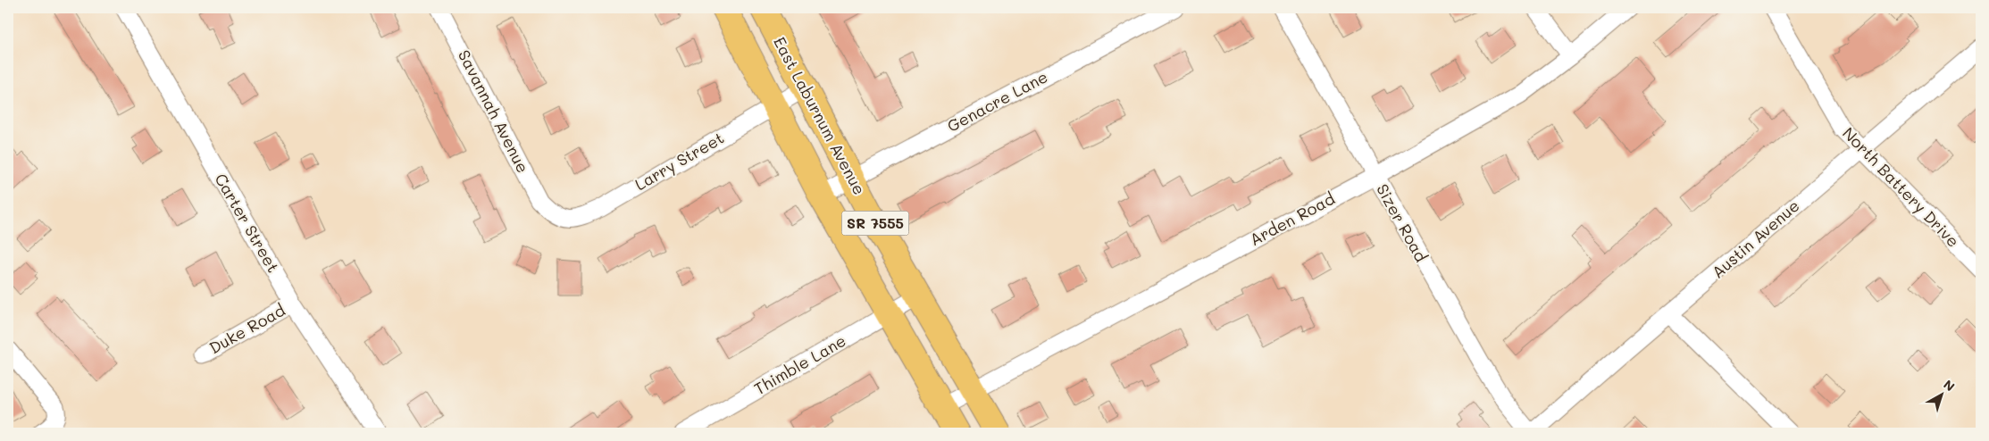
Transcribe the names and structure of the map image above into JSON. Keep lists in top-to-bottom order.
{
  "streets": {
    "main road": ["East Laburnum Avenue", "SR 7555"],
    "street": [
      "Genacre Lane",
      "Savannah Avenue",
      "Larry Street",
      "North Battery Drive",
      "Arden Road",
      "Carter Street",
      "Sizer Road",
      "Austin Avenue",
      "Duke Road",
      "Thimble Lane"
    ]
  },
  "crossings": [
    ["Genacre Lane", "East Laburnum Avenue"],
    ["Genacre Lane", "SR 7555"],
    ["Savannah Avenue", "Larry Street"],
    ["East Laburnum Avenue", "Larry Street"],
    ["East Laburnum Avenue", "Arden Road"],
    ["East Laburnum Avenue", "Thimble Lane"],
    ["Larry Street", "SR 7555"],
    ["North Battery Drive", "Austin Avenue"],
    ["Arden Road", "SR 7555"],
    ["Arden Road", "Sizer Road"],
    ["Carter Street", "Duke Road"],
    ["SR 7555", "Thimble Lane"],
    ["Sizer Road", "Austin Avenue"]
  ],
  "north": "top right"
}
